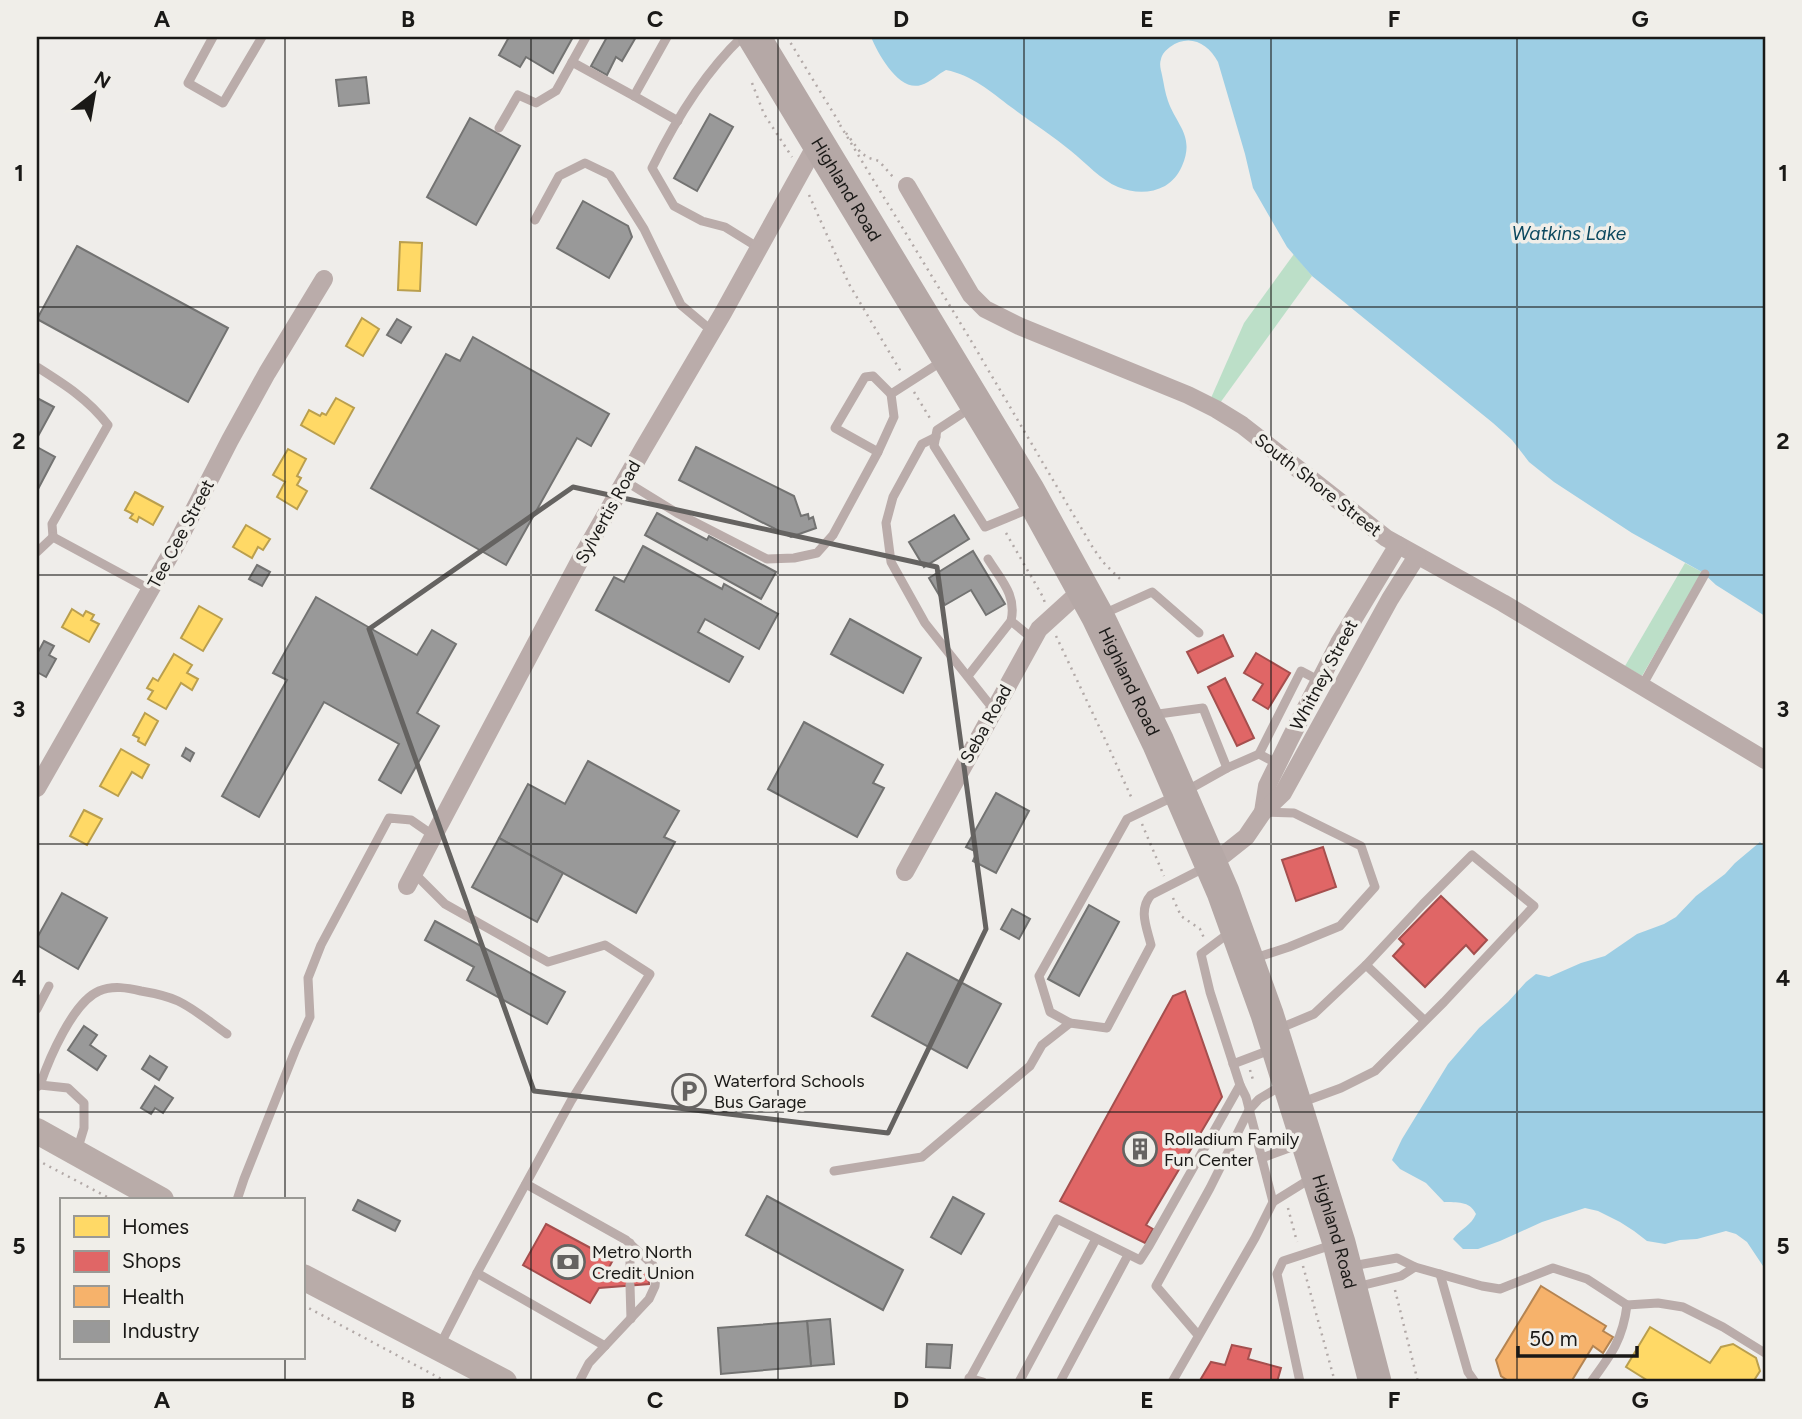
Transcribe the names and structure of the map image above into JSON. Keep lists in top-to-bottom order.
{
  "streets": {
    "highway": ["Highland Road"],
    "street": [
      "South Shore Street",
      "Sylvertis Road",
      "Tee Cee Street",
      "Whitney Street",
      "Seba Road"
    ]
  },
  "crossings": [
    ["Highland Road", "Sylvertis Road"],
    ["Highland Road", "Whitney Street"],
    ["Highland Road", "Seba Road"],
    ["South Shore Street", "Whitney Street"]
  ],
  "water": ["Watkins Lake"],
  "places": {
    "parking": ["Waterford Schools Bus Garage"],
    "building": ["Rolladium Family Fun Center"],
    "bank": ["Metro North Credit Union"]
  },
  "legend": [
    "Homes",
    "Shops",
    "Health",
    "Industry"
  ],
  "scale_bar": "50 m",
  "north": "top right",
  "grid": {
    "columns": [
      "A",
      "B",
      "C",
      "D",
      "E",
      "F",
      "G"
    ],
    "rows": [
      "1",
      "2",
      "3",
      "4",
      "5"
    ]
  }
}
